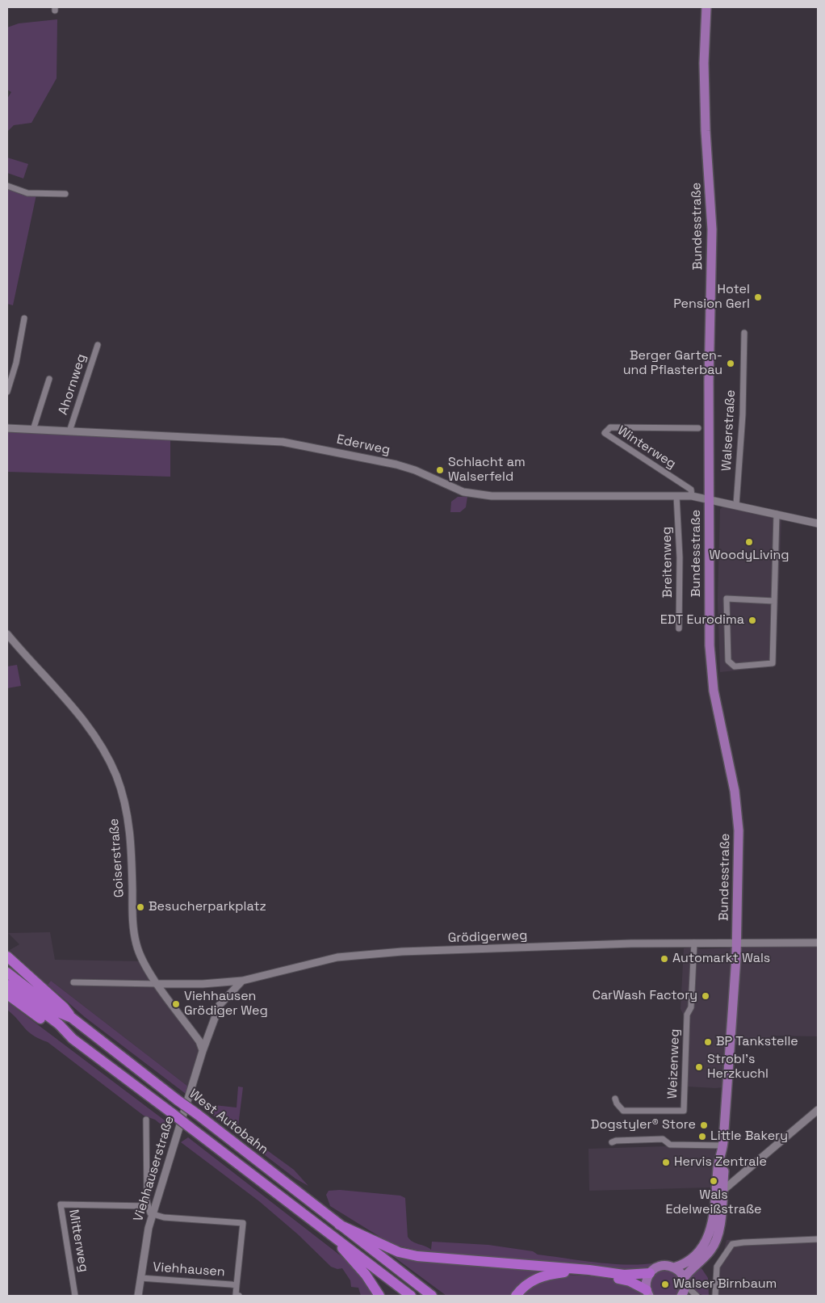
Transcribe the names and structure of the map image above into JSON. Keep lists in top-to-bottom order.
{
  "streets": {
    "highway": ["West Autobahn"],
    "main road": ["Bundesstraße"],
    "street": [
      "Ahornweg",
      "Walserstraße",
      "Ederweg",
      "Winterweg",
      "Breitenweg",
      "Goiserstraße",
      "Grödigerweg",
      "Weizenweg",
      "Viehhauserstraße",
      "Mitterweg",
      "Viehhausen"
    ]
  },
  "crossings": [
    ["Bundesstraße", "Ederweg"],
    ["Bundesstraße", "Grödigerweg"],
    ["Ahornweg", "Ederweg"],
    ["Ederweg", "Winterweg"],
    ["Ederweg", "Breitenweg"],
    ["Goiserstraße", "Grödigerweg"],
    ["Goiserstraße", "Viehhauserstraße"],
    ["Grödigerweg", "Weizenweg"],
    ["Viehhauserstraße", "Viehhausen"]
  ],
  "places": [
    "Hotel Pension Gerl",
    "Berger Garten- und Pflasterbau",
    "Schlacht am Walserfeld",
    "WoodyLiving",
    "EDT Eurodima",
    "Besucherparkplatz",
    "Automarkt Wals",
    "CarWash Factory",
    "Viehhausen Grödiger Weg",
    "BP Tankstelle",
    "Strobl's Herzkuchl",
    "Dogstyler® Store",
    "Little Bakery",
    "Hervis Zentrale",
    "Wals Edelweißstraße",
    "Walser Birnbaum"
  ]
}
